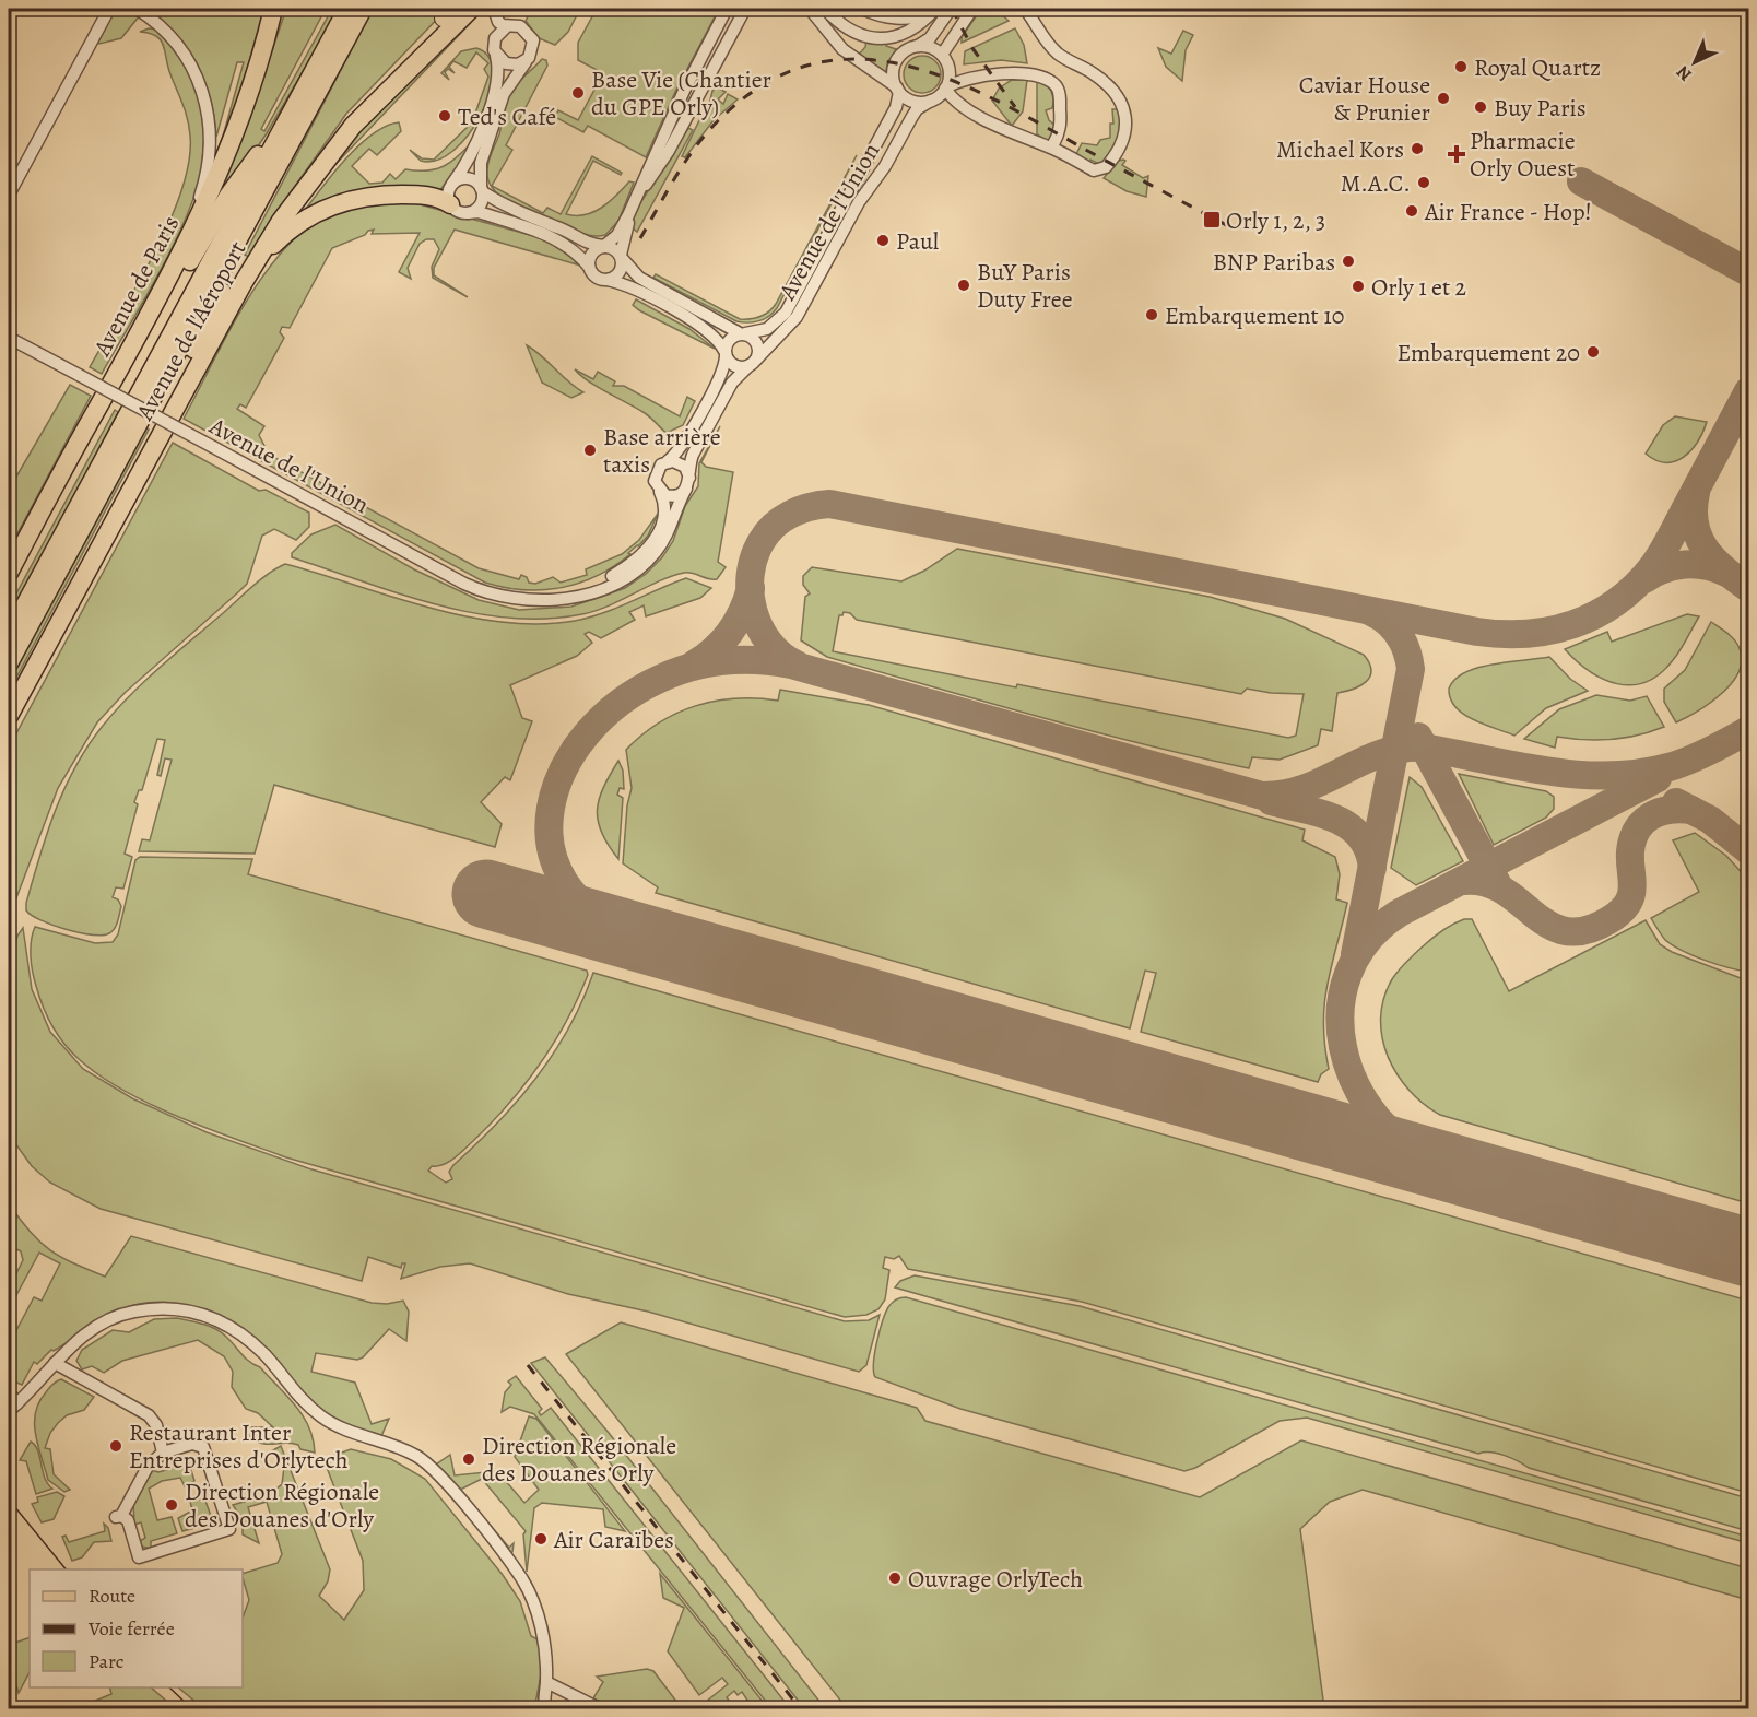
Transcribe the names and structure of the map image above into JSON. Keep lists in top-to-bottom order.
{
  "streets": {
    "highway": ["Avenue de Paris", "Avenue de l'Aéroport"],
    "street": ["Avenue de l'Union"]
  },
  "places": {
    "other": [
      "Royal Quartz",
      "Base Vie (Chantier du GPE Orly)",
      "Caviar House & Prunier",
      "Buy Paris",
      "Ted's Café",
      "Michael Kors",
      "M.A.C.",
      "Air France - Hop!",
      "Paul",
      "BNP Paribas",
      "BuY Paris Duty Free",
      "Orly 1 et 2",
      "Embarquement 10",
      "Embarquement 20",
      "Base arrière taxis",
      "Restaurant Inter Entreprises d'Orlytech",
      "Direction Régionale des Douanes Orly",
      "Direction Régionale des Douanes d'Orly",
      "Air Caraïbes",
      "Ouvrage OrlyTech"
    ],
    "health": ["Pharmacie Orly Ouest"],
    "transit": ["Orly 1, 2, 3"]
  },
  "legend": ["Route", "Voie ferrée", "Parc"],
  "north": "bottom left"
}
